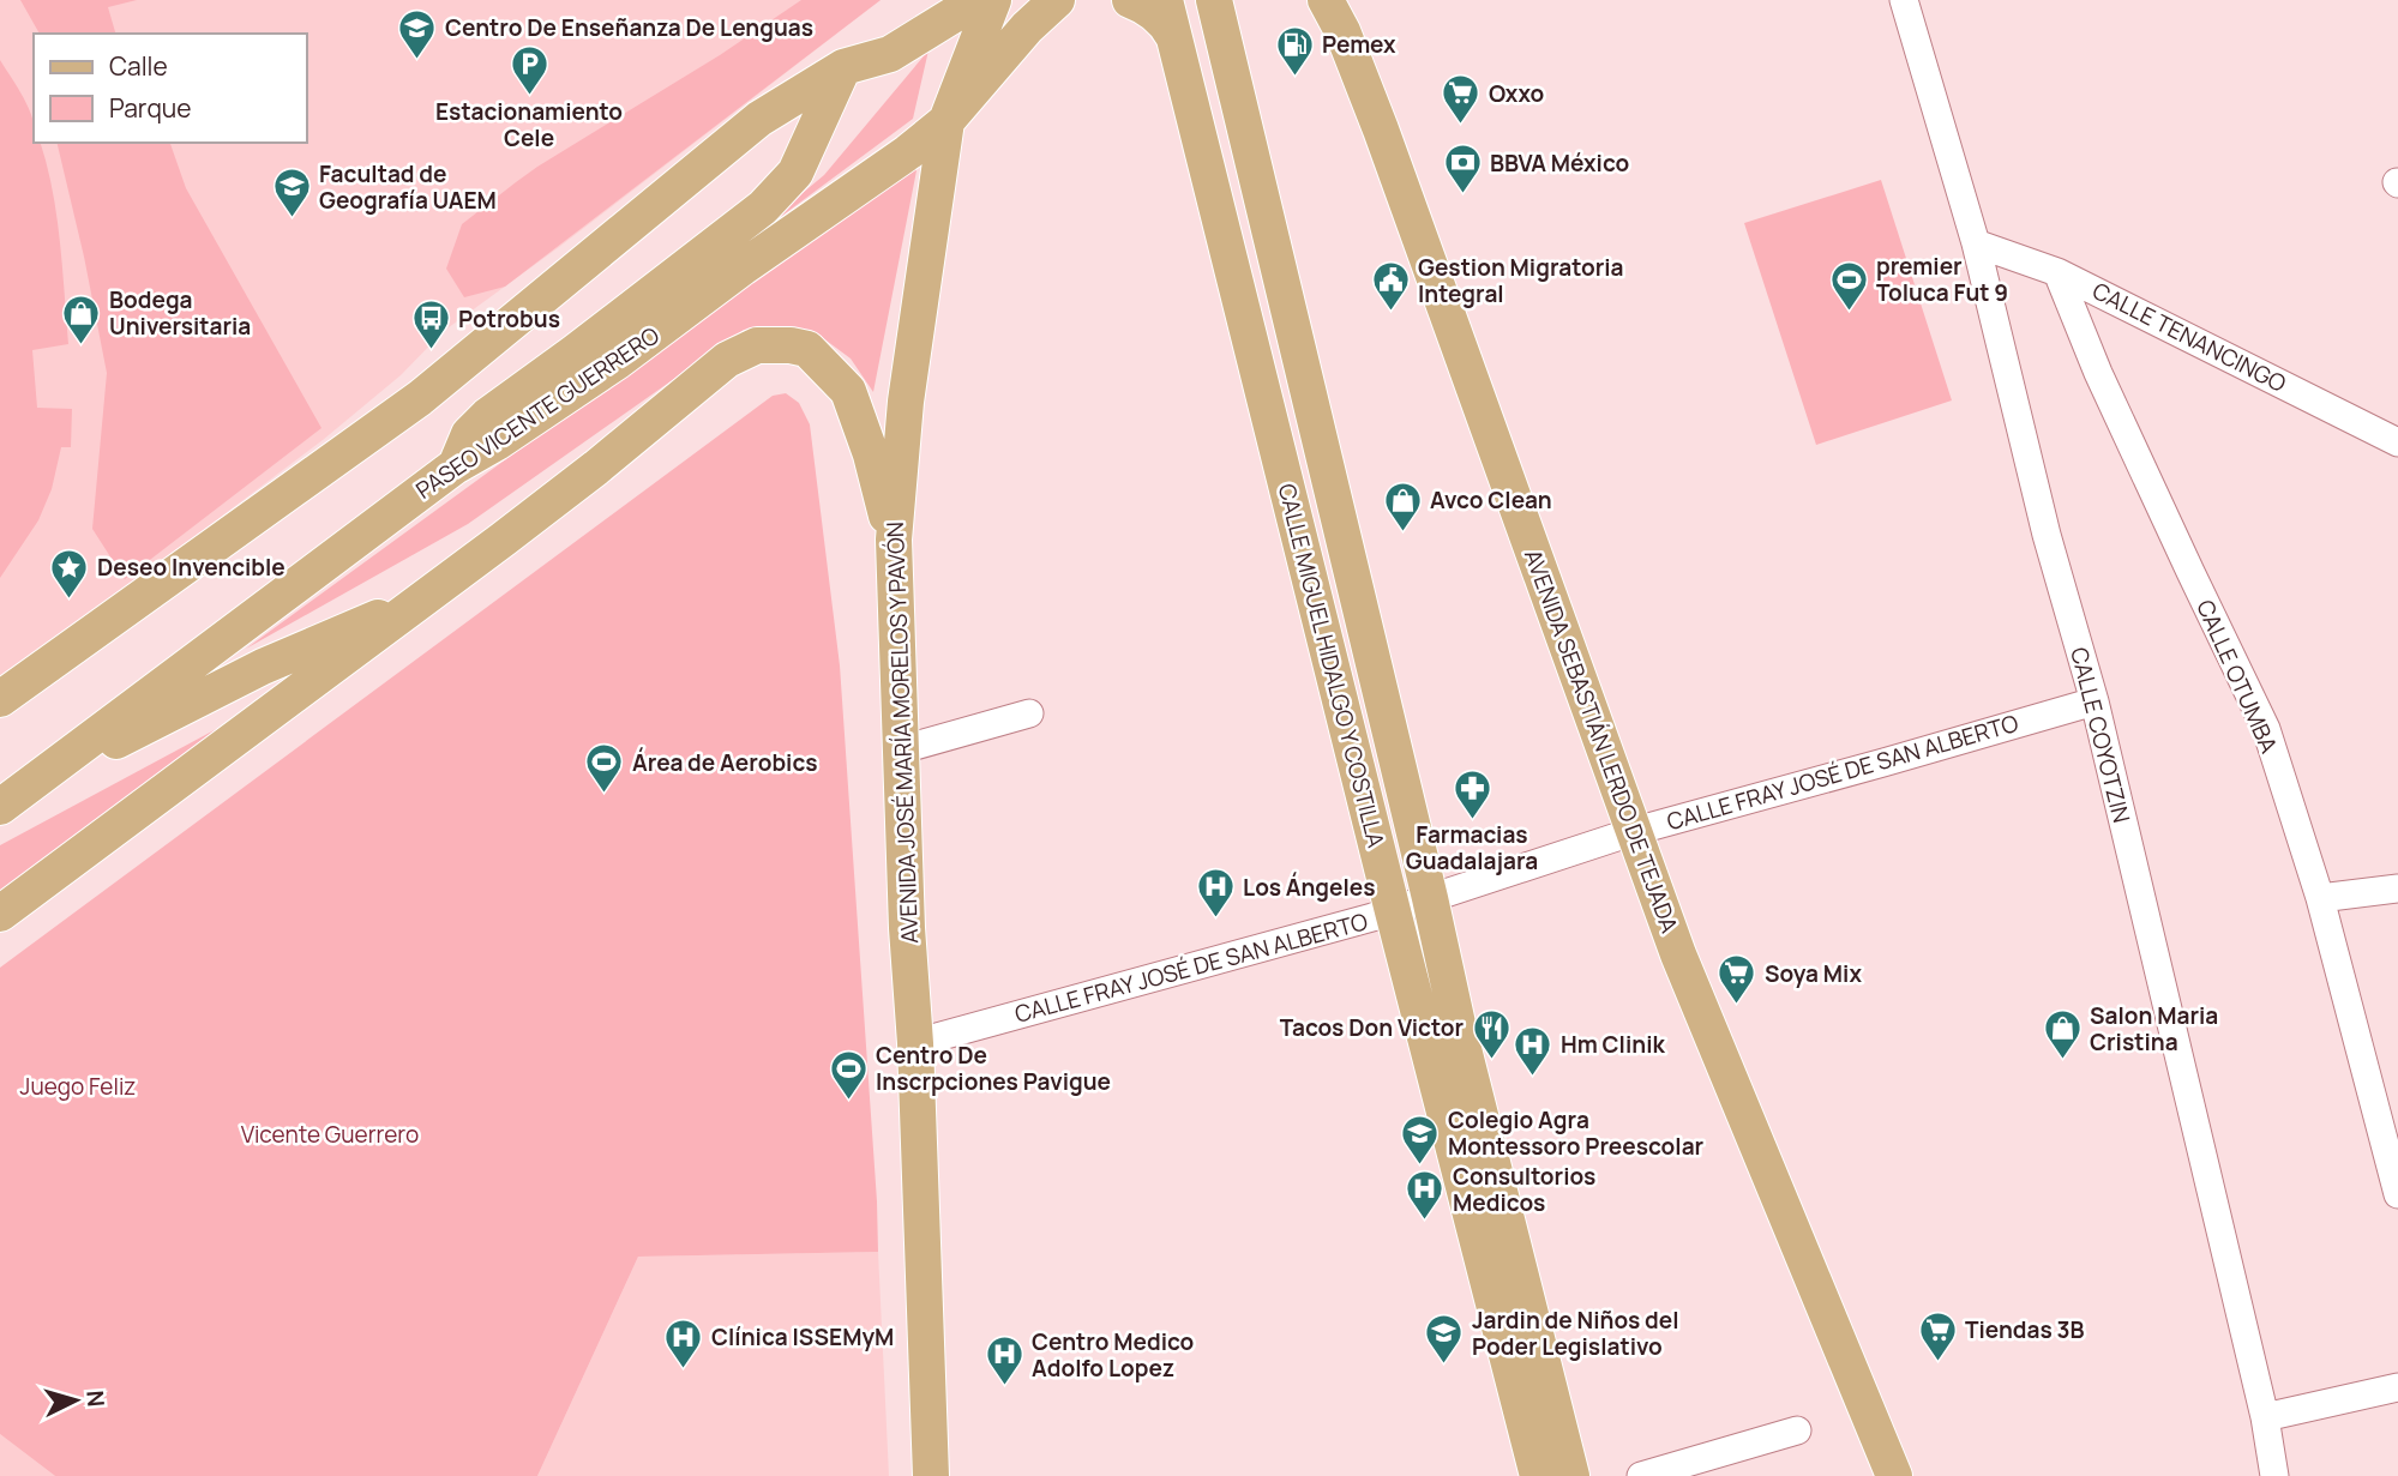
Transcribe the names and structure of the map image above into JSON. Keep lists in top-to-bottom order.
{
  "streets": {
    "main road": [
      "PASEO VICENTE GUERRERO",
      "CALLE MIGUEL HIDALGO Y COSTILLA",
      "AVENIDA JOSÉ MARÍA MORELOS Y PAVÓN",
      "AVENIDA SEBASTIÁN LERDO DE TEJADA"
    ],
    "street": [
      "CALLE TENANCINGO",
      "CALLE OTUMBA",
      "CALLE COYOTZIN",
      "CALLE FRAY JOSÉ DE SAN ALBERTO"
    ]
  },
  "crossings": [
    ["CALLE TENANCINGO", "CALLE OTUMBA"],
    ["CALLE TENANCINGO", "CALLE COYOTZIN"],
    ["PASEO VICENTE GUERRERO", "AVENIDA JOSÉ MARÍA MORELOS Y PAVÓN"],
    ["CALLE MIGUEL HIDALGO Y COSTILLA", "CALLE FRAY JOSÉ DE SAN ALBERTO"],
    ["AVENIDA JOSÉ MARÍA MORELOS Y PAVÓN", "CALLE FRAY JOSÉ DE SAN ALBERTO"],
    ["CALLE COYOTZIN", "CALLE FRAY JOSÉ DE SAN ALBERTO"],
    ["AVENIDA SEBASTIÁN LERDO DE TEJADA", "CALLE FRAY JOSÉ DE SAN ALBERTO"]
  ],
  "parks": ["Juego Feliz", "Vicente Guerrero"],
  "places": {
    "school or university": [
      "Centro De Enseñanza De Lenguas",
      "Facultad de Geografía UAEM",
      "Colegio Agra Montessoro Preescolar",
      "Jardin de Niños del Poder Legislativo"
    ],
    "fuel station": ["Pemex"],
    "parking": ["Estacionamiento Cele"],
    "supermarket": ["Oxxo", "Soya Mix", "Tiendas 3B"],
    "bank": ["BBVA México"],
    "sports": ["premier Toluca Fut 9", "Área de Aerobics", "Centro De Inscrpciones Pavigue"],
    "public building": ["Gestion Migratoria Integral"],
    "shop": ["Bodega Universitaria", "Avco Clean", "Salon Maria Cristina"],
    "bus stop": ["Potrobus"],
    "place": ["Deseo Invencible"],
    "pharmacy": ["Farmacias Guadalajara"],
    "hospital": [
      "Los Ángeles",
      "Hm Clinik",
      "Consultorios Medicos",
      "Clínica ISSEMyM",
      "Centro Medico Adolfo Lopez"
    ],
    "restaurant": ["Tacos Don Victor"]
  },
  "legend": ["Calle", "Parque"],
  "north": "right"
}
